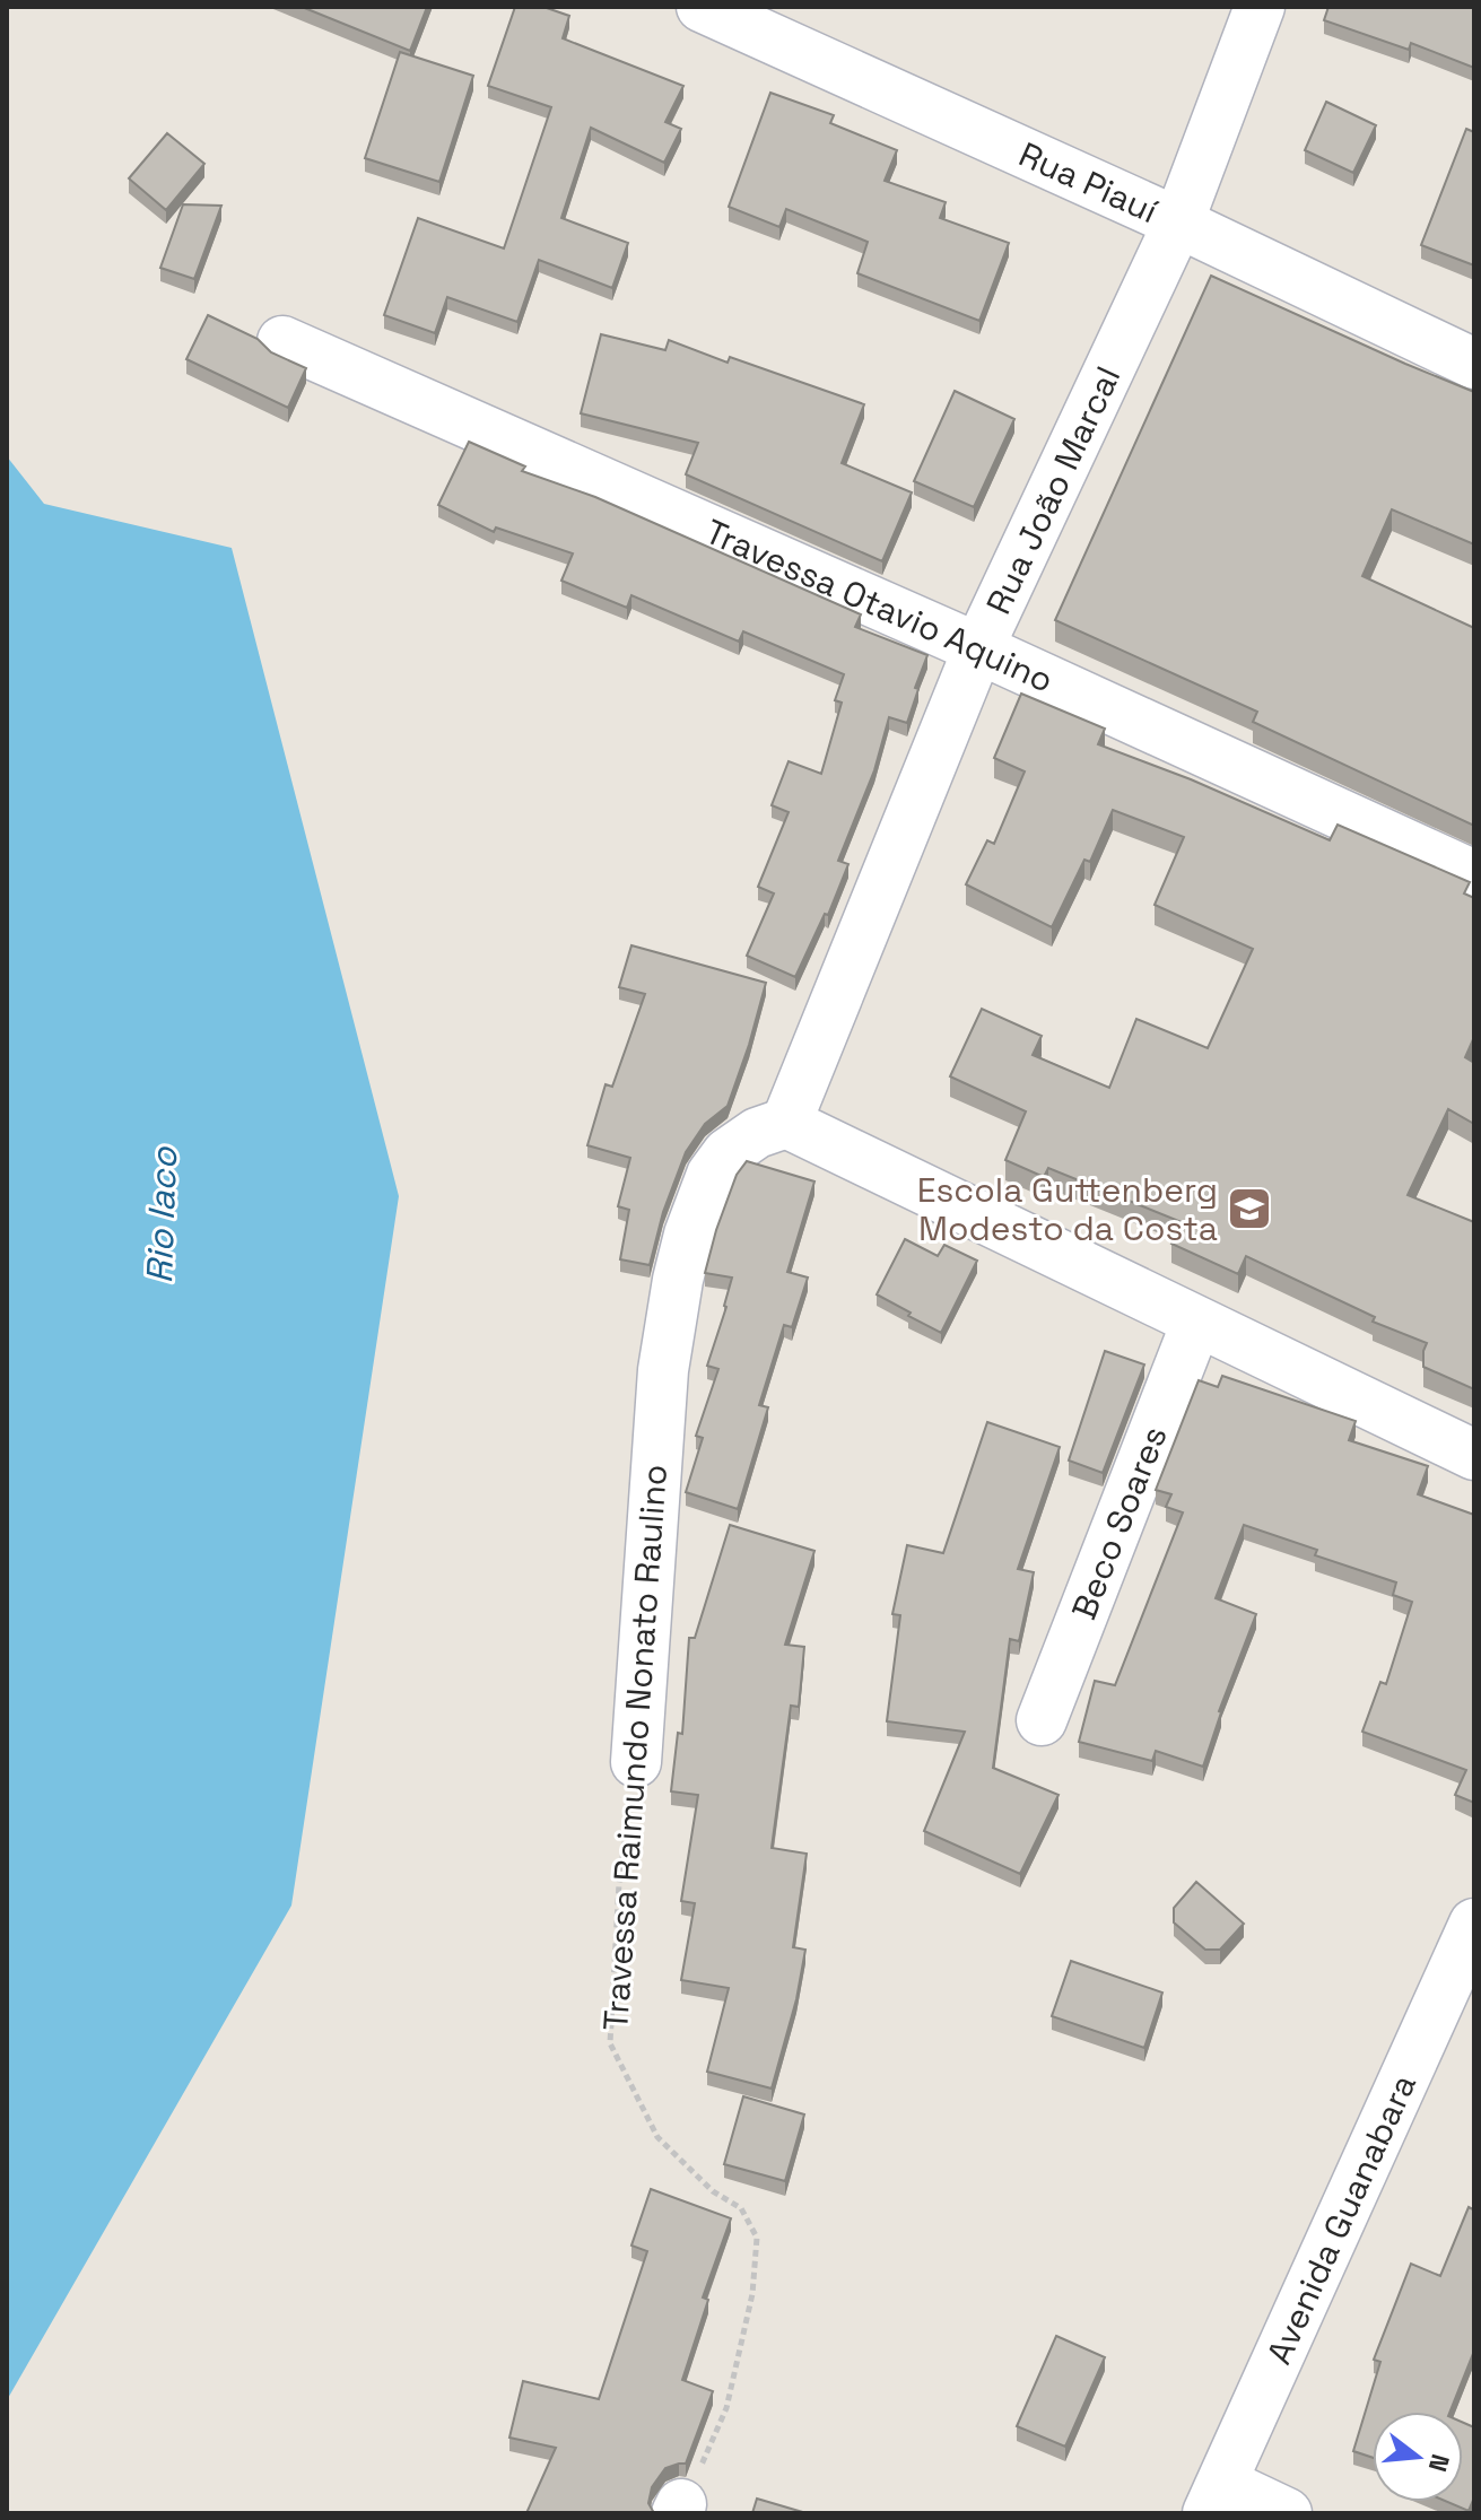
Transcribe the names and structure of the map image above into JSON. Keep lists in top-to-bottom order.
{
  "streets": {
    "street": [
      "Rua Piauí",
      "Rua João Marcal",
      "Travessa Otavio Aquino",
      "Beco Soares",
      "Travessa Raimundo Nonato Raulino",
      "Avenida Guanabara"
    ]
  },
  "crossings": [
    ["Rua Piauí", "Rua João Marcal"],
    ["Rua João Marcal", "Travessa Otavio Aquino"],
    ["Rua João Marcal", "Travessa Raimundo Nonato Raulino"]
  ],
  "water": ["Rio Iaco"],
  "places": {
    "school or university": ["Escola Guttenberg Modesto da Costa"]
  },
  "north": "right"
}
